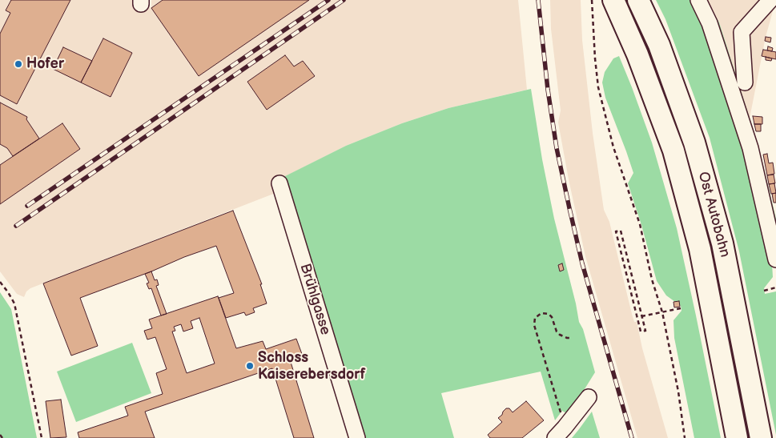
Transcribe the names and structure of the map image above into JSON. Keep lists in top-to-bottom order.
{
  "streets": {
    "highway": ["Ost Autobahn"],
    "street": ["Brühlgasse"]
  },
  "places": ["Hofer", "Schloss Kaiserebersdorf"]
}
